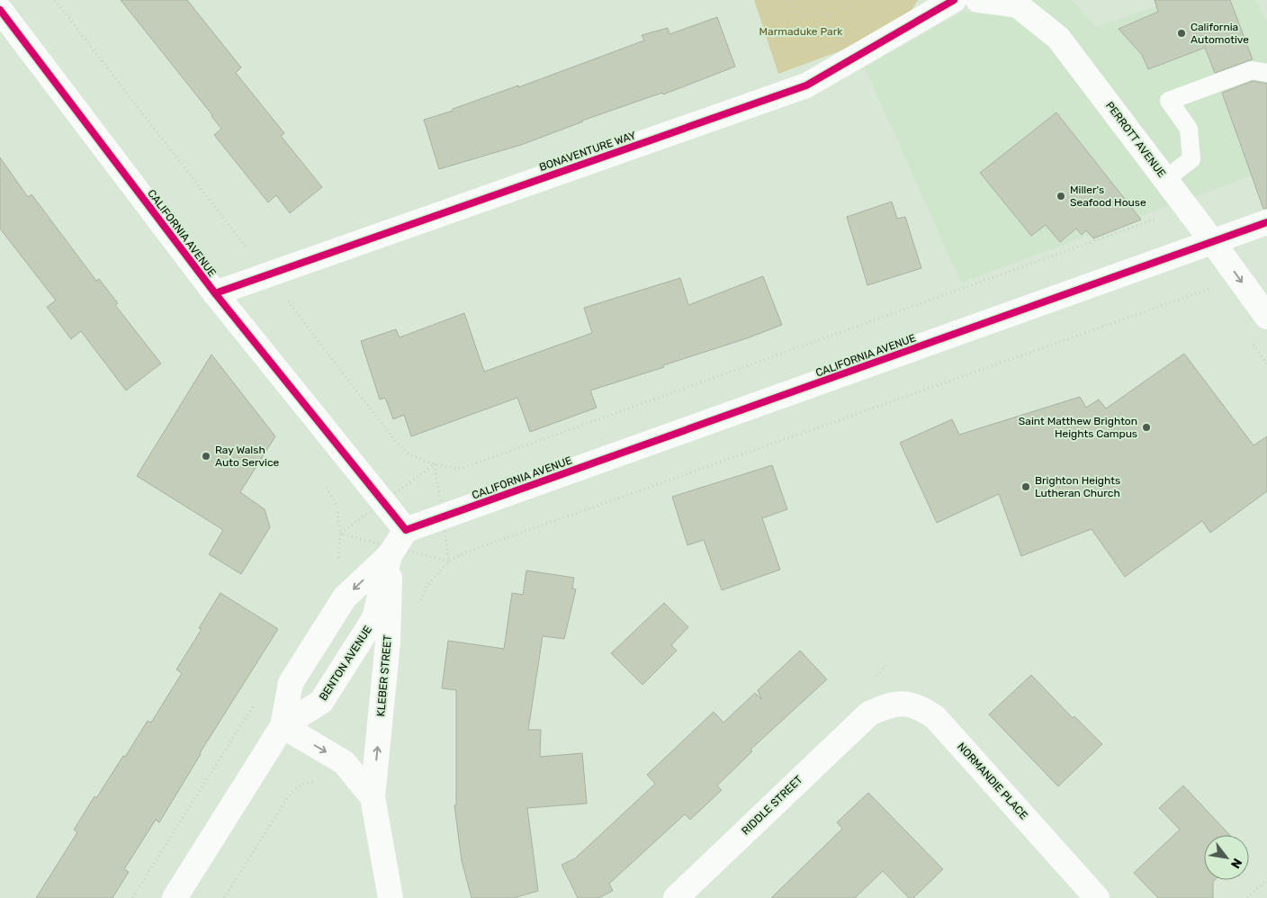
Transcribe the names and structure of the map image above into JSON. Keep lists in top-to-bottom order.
{
  "streets": {
    "street": [
      "PERROTT AVENUE",
      "BONAVENTURE WAY",
      "CALIFORNIA AVENUE",
      "BENTON AVENUE",
      "KLEBER STREET",
      "NORMANDIE PLACE",
      "RIDDLE STREET"
    ]
  },
  "crossings": [
    ["PERROTT AVENUE", "CALIFORNIA AVENUE"],
    ["BONAVENTURE WAY", "CALIFORNIA AVENUE"],
    ["CALIFORNIA AVENUE", "BENTON AVENUE"],
    ["BENTON AVENUE", "KLEBER STREET"],
    ["NORMANDIE PLACE", "RIDDLE STREET"]
  ],
  "parks": ["Marmaduke Park"],
  "places": [
    "California Automotive",
    "Miller's Seafood House",
    "Saint Matthew Brighton Heights Campus",
    "Ray Walsh Auto Service",
    "Brighton Heights Lutheran Church"
  ],
  "north": "bottom right"
}
